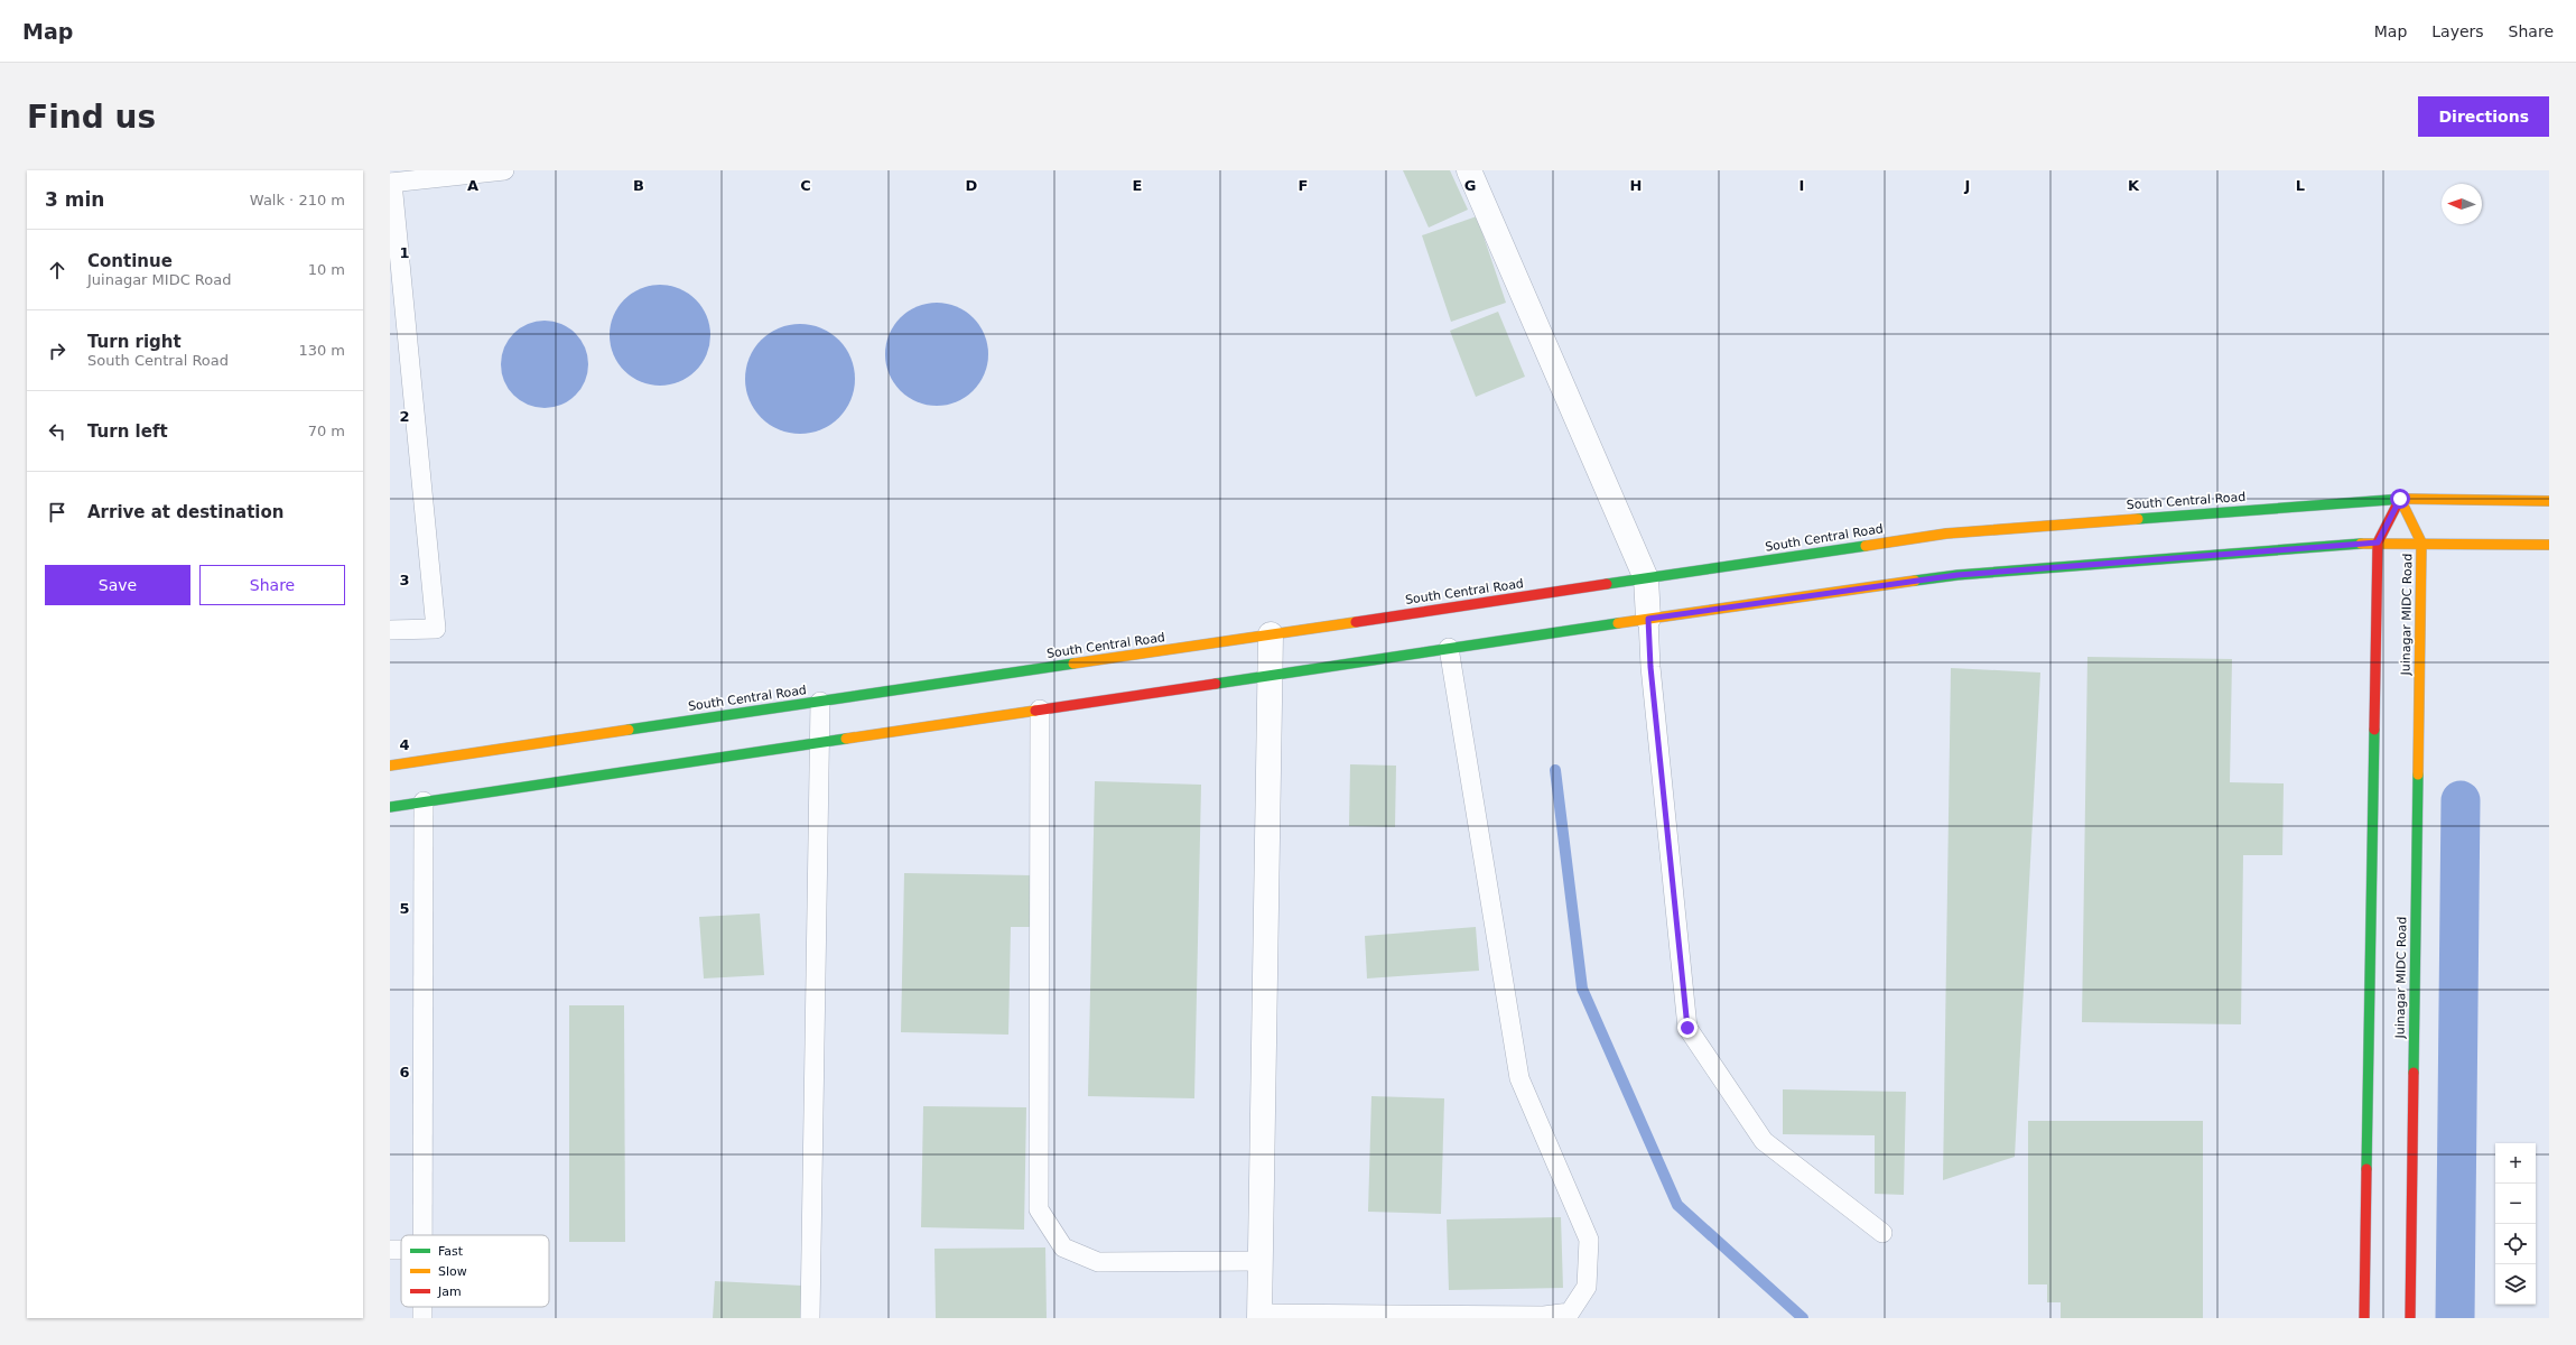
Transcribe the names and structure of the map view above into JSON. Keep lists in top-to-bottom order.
{
  "streets": {
    "street": ["South Central Road", "Juinagar MIDC Road"]
  },
  "crossings": [
    ["South Central Road", "Juinagar MIDC Road"]
  ],
  "legend": ["Fast", "Slow", "Jam"],
  "north": "left",
  "page": {
    "header": "Map",
    "nav": ["Map", "Layers", "Share"],
    "buttons": [
      "Directions",
      ["Save", "Share"]
    ],
    "title": "Find us",
    "heading": ["3 min", "Walk · 210 m"],
    "list": [
      ["Continue", "Juinagar MIDC Road", "10 m"],
      ["Turn right", "South Central Road", "130 m"],
      ["Turn left", "70 m"],
      "Arrive at destination"
    ],
    "map_buttons": ["+", "−"]
  },
  "grid": {
    "columns": [
      "A",
      "B",
      "C",
      "D",
      "E",
      "F",
      "G",
      "H",
      "I",
      "J",
      "K",
      "L"
    ],
    "rows": [
      "1",
      "2",
      "3",
      "4",
      "5",
      "6"
    ]
  }
}
